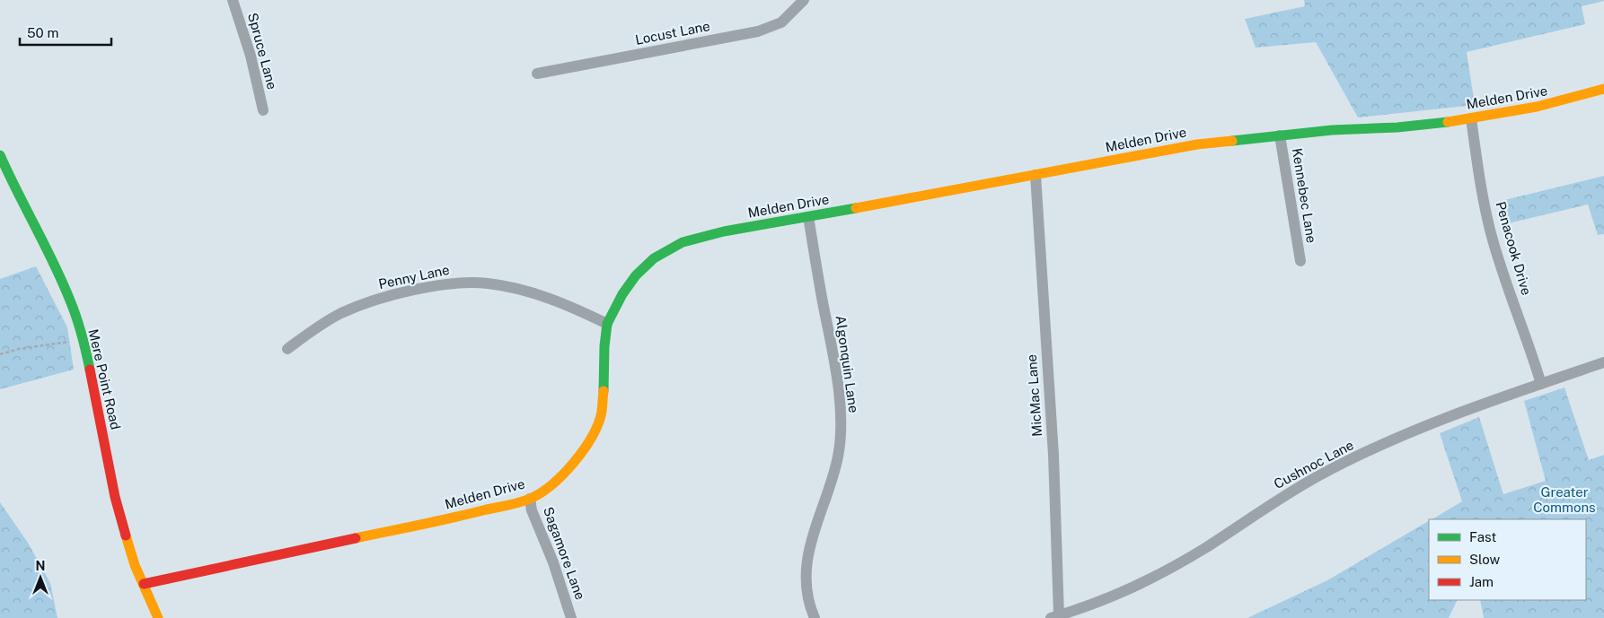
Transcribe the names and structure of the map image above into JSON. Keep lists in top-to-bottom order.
{
  "streets": {
    "street": [
      "Locust Lane",
      "Spruce Lane",
      "Melden Drive",
      "Kennebec Lane",
      "Penacook Drive",
      "Penny Lane",
      "Algonquin Lane",
      "Mere Point Road",
      "MicMac Lane",
      "Cushnoc Lane",
      "Sagamore Lane"
    ]
  },
  "crossings": [
    ["Melden Drive", "Kennebec Lane"],
    ["Melden Drive", "Penacook Drive"],
    ["Melden Drive", "Penny Lane"],
    ["Melden Drive", "Algonquin Lane"],
    ["Melden Drive", "Mere Point Road"],
    ["Melden Drive", "MicMac Lane"],
    ["Melden Drive", "Sagamore Lane"],
    ["Penacook Drive", "Cushnoc Lane"],
    ["MicMac Lane", "Cushnoc Lane"]
  ],
  "parks": ["Greater Commons"],
  "legend": ["Fast", "Slow", "Jam"],
  "scale_bar": "50 m",
  "north": "top"
}
